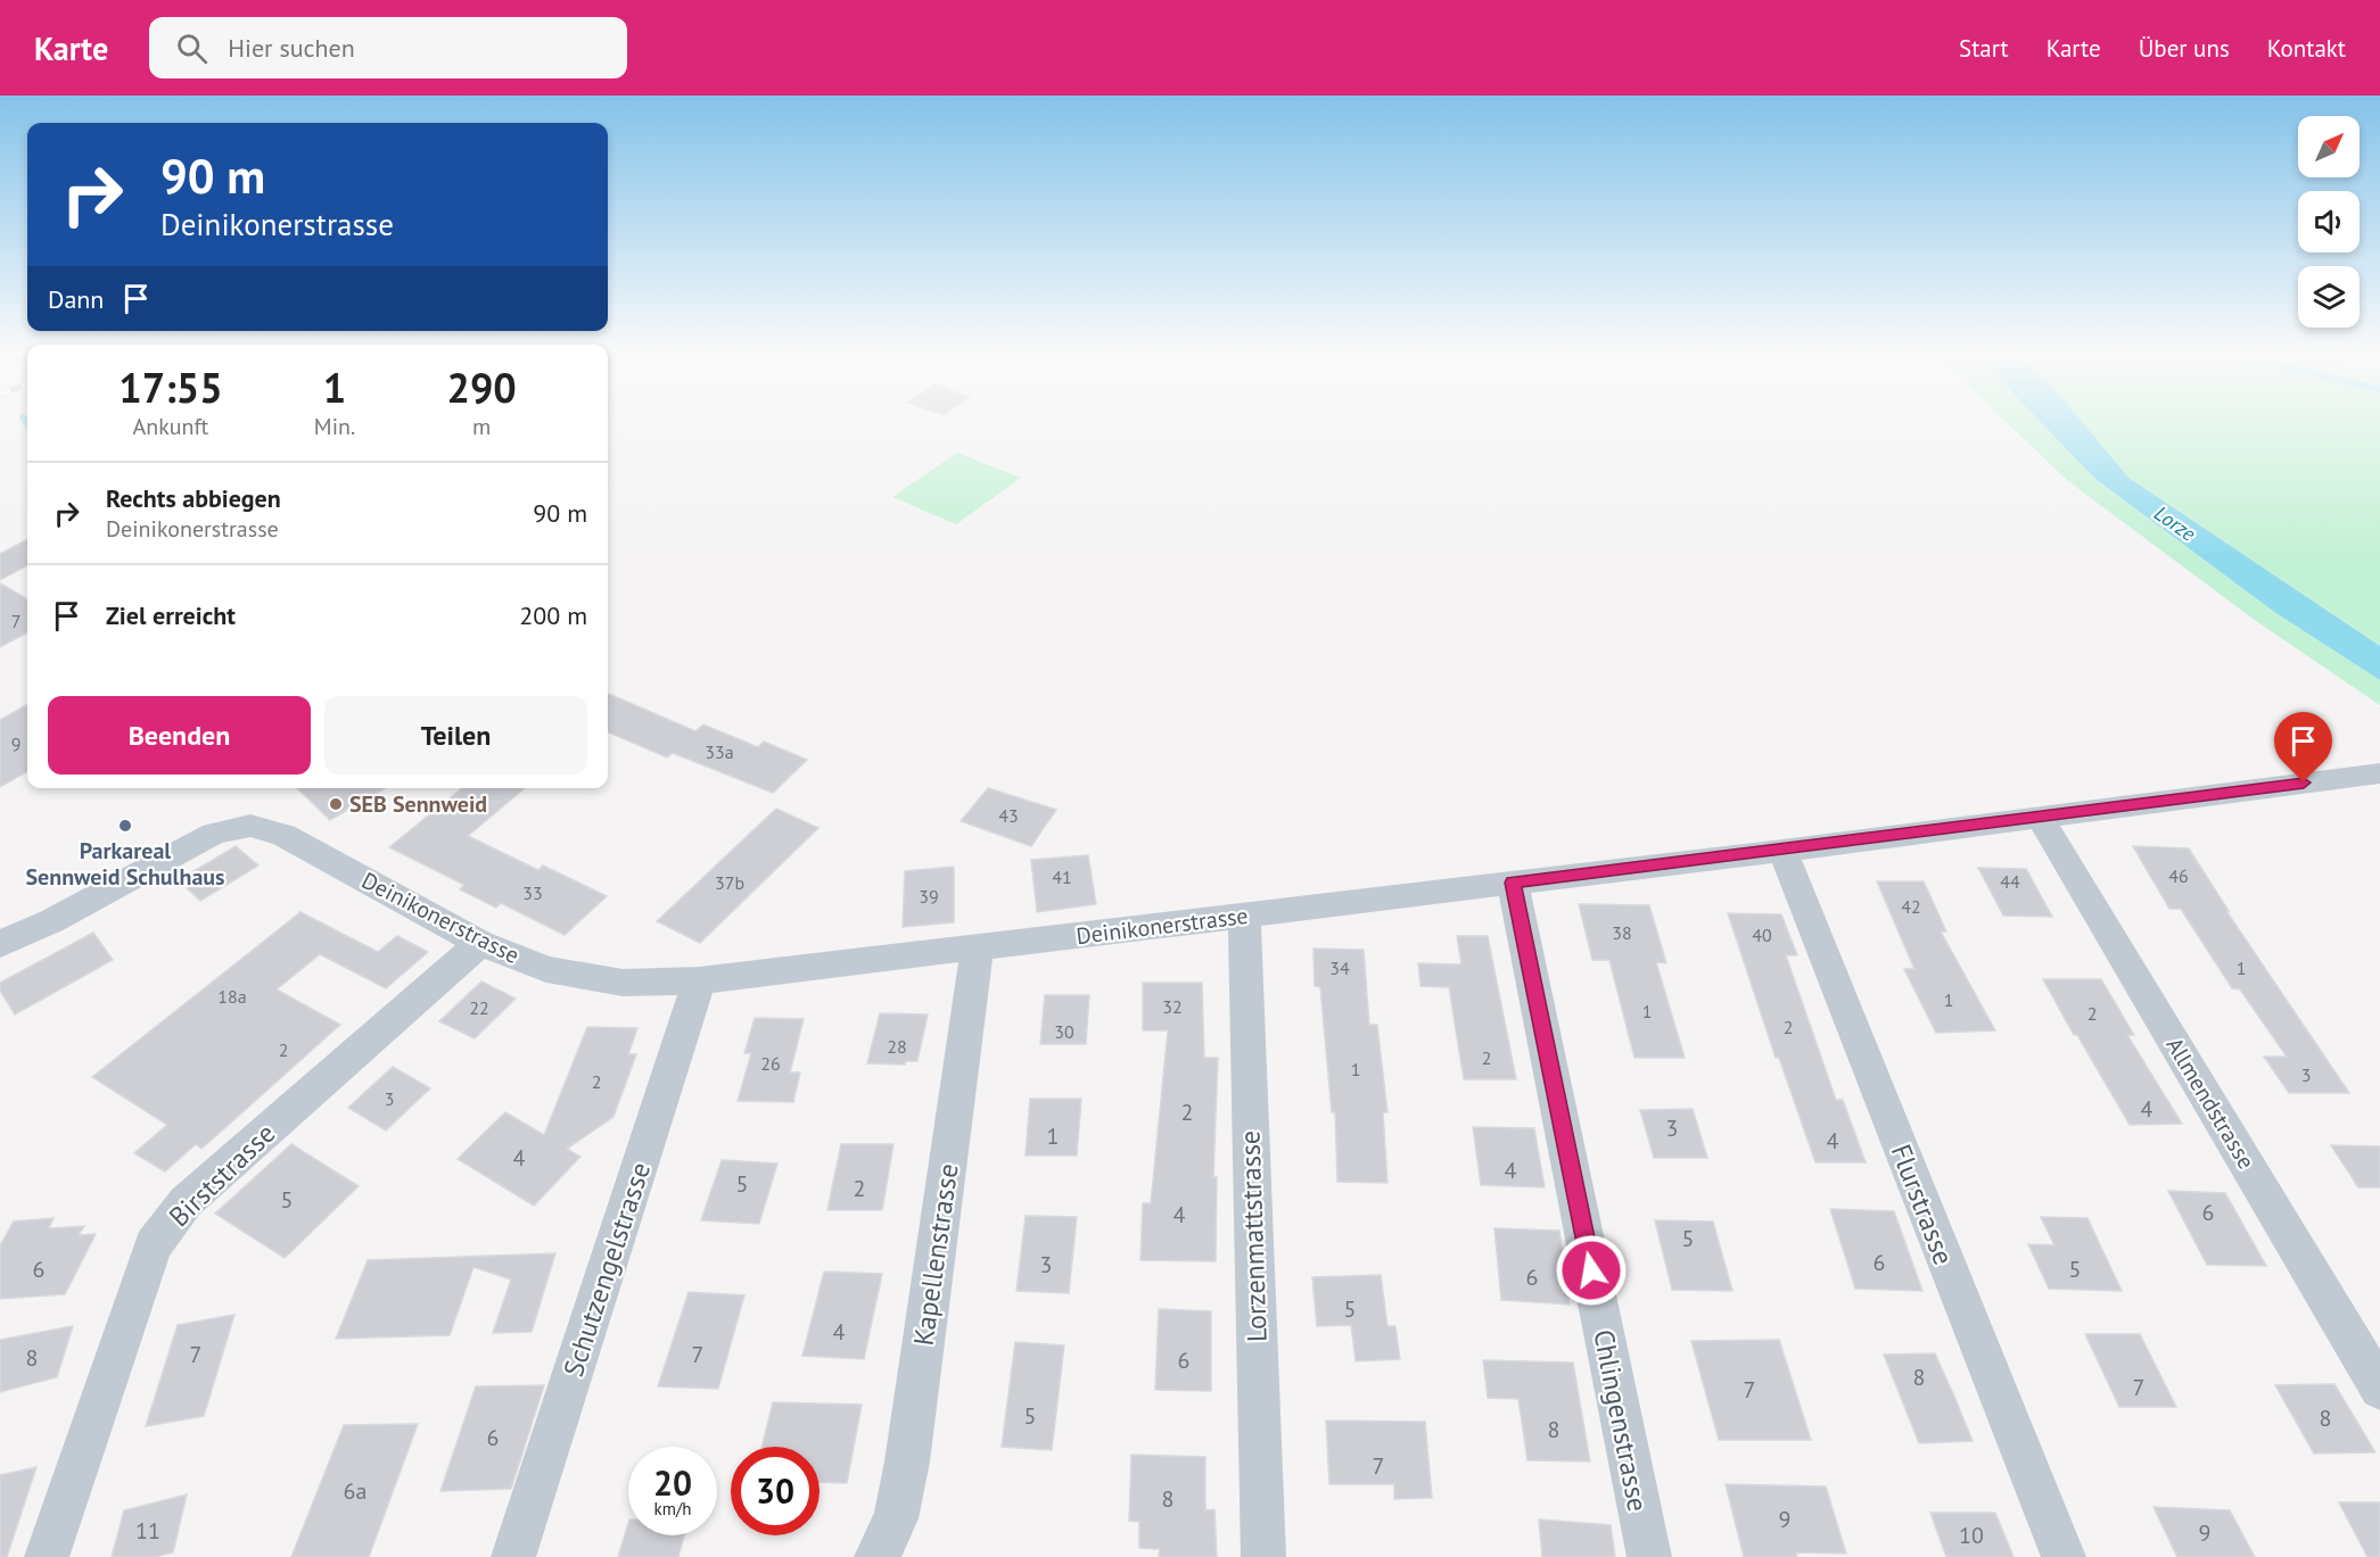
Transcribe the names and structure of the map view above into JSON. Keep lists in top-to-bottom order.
{
  "streets": {
    "street": [
      "Deinikonerstrasse",
      "Allmendstrasse",
      "Birststrasse",
      "Flurstrasse",
      "Lorzenmattstrasse",
      "Kapellenstrasse",
      "Schutzengelstrasse",
      "Chlingenstrasse"
    ]
  },
  "crossings": [
    ["Deinikonerstrasse", "Allmendstrasse"],
    ["Deinikonerstrasse", "Birststrasse"],
    ["Deinikonerstrasse", "Flurstrasse"],
    ["Deinikonerstrasse", "Lorzenmattstrasse"],
    ["Deinikonerstrasse", "Kapellenstrasse"],
    ["Deinikonerstrasse", "Schutzengelstrasse"],
    ["Deinikonerstrasse", "Chlingenstrasse"]
  ],
  "water": ["Lorze"],
  "places": ["SEB Sennweid", "Parkareal Sennweid Schulhaus"],
  "house_numbers": [
    "7",
    "9",
    "33a",
    "43",
    "46",
    "41",
    "44",
    "37b",
    "33",
    "39",
    "42",
    "38",
    "40",
    "34",
    "1",
    "18a",
    "1",
    "32",
    "22",
    "1",
    "2",
    "2",
    "30",
    "28",
    "2",
    "2",
    "26",
    "1",
    "3",
    "2",
    "3",
    "4",
    "2",
    "3",
    "1",
    "4",
    "4",
    "4",
    "5",
    "2",
    "5",
    "6",
    "4",
    "5",
    "6",
    "3",
    "6",
    "5",
    "6",
    "5",
    "4",
    "7",
    "7",
    "8",
    "6",
    "8",
    "7",
    "7",
    "5",
    "8",
    "8",
    "6",
    "7",
    "6a",
    "8",
    "9",
    "11",
    "9",
    "10"
  ],
  "north": "top right",
  "page": {
    "header": "Karte",
    "search": "Hier suchen",
    "nav": [
      "Start",
      "Karte",
      "Über uns",
      "Kontakt"
    ],
    "turn": ["90 m", "Deinikonerstrasse"],
    "then": "Dann",
    "eta": [
      "17:55",
      "Ankunft",
      "1",
      "Min.",
      "290",
      "m"
    ],
    "list": [
      {
        "name": "Rechts abbiegen",
        "note": "Deinikonerstrasse",
        "value": "90 m"
      },
      {
        "name": "Ziel erreicht",
        "value": "200 m"
      }
    ],
    "buttons": ["Beenden", "Teilen"],
    "speed": "20 km/h",
    "limit": "30"
  }
}
